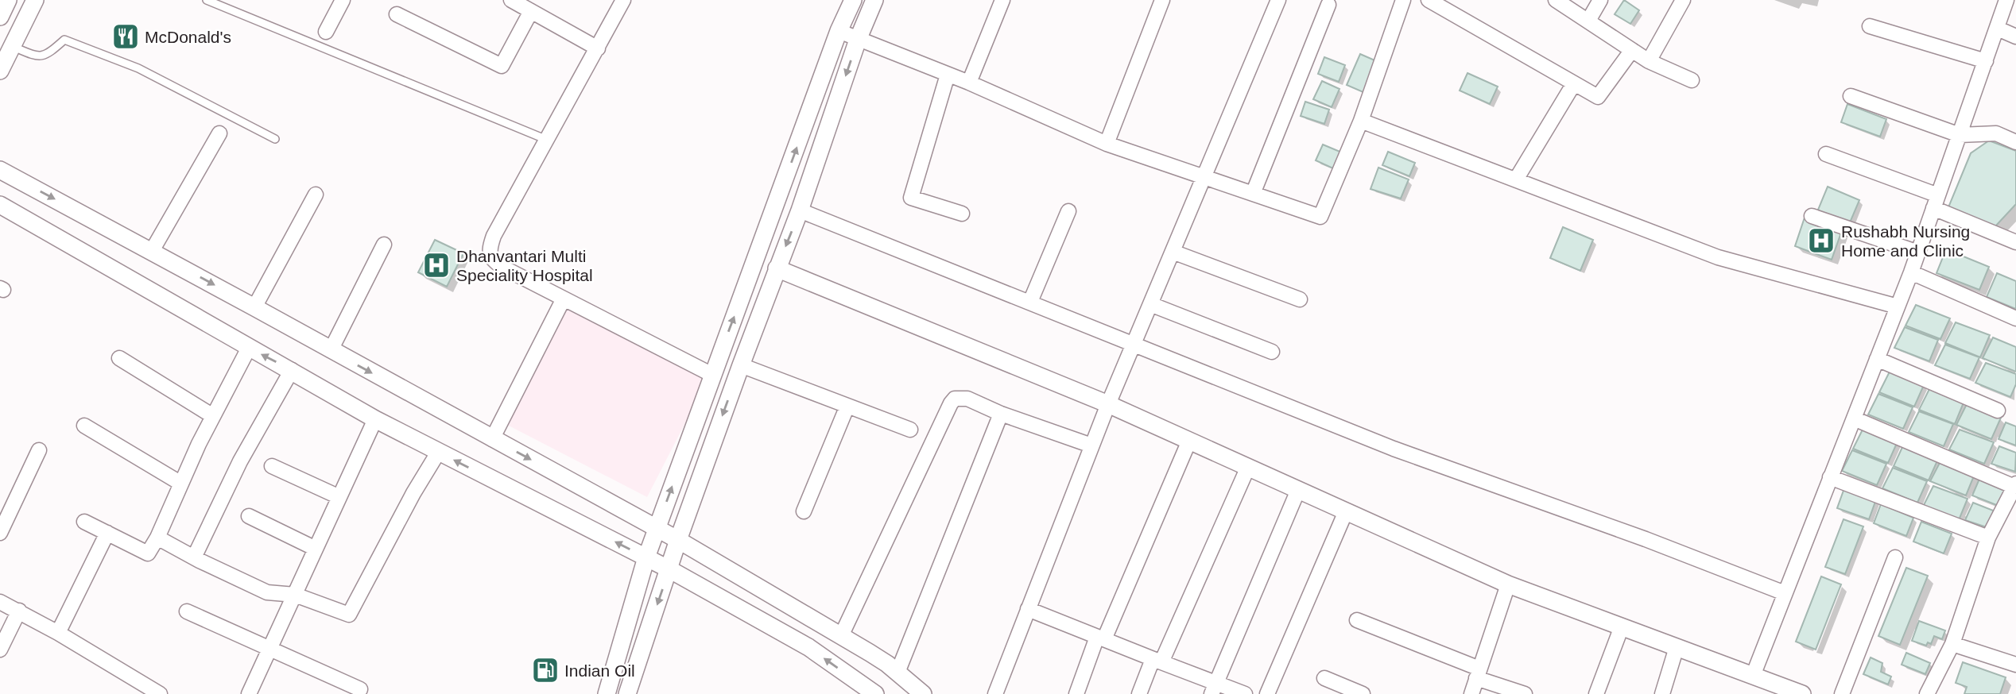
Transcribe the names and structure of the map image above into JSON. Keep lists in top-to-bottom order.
{
  "places": {
    "restaurant": ["McDonald's"],
    "hospital": ["Rushabh Nursing Home and Clinic", "Dhanvantari Multi Speciality Hospital"],
    "fuel station": ["Indian Oil"]
  }
}
